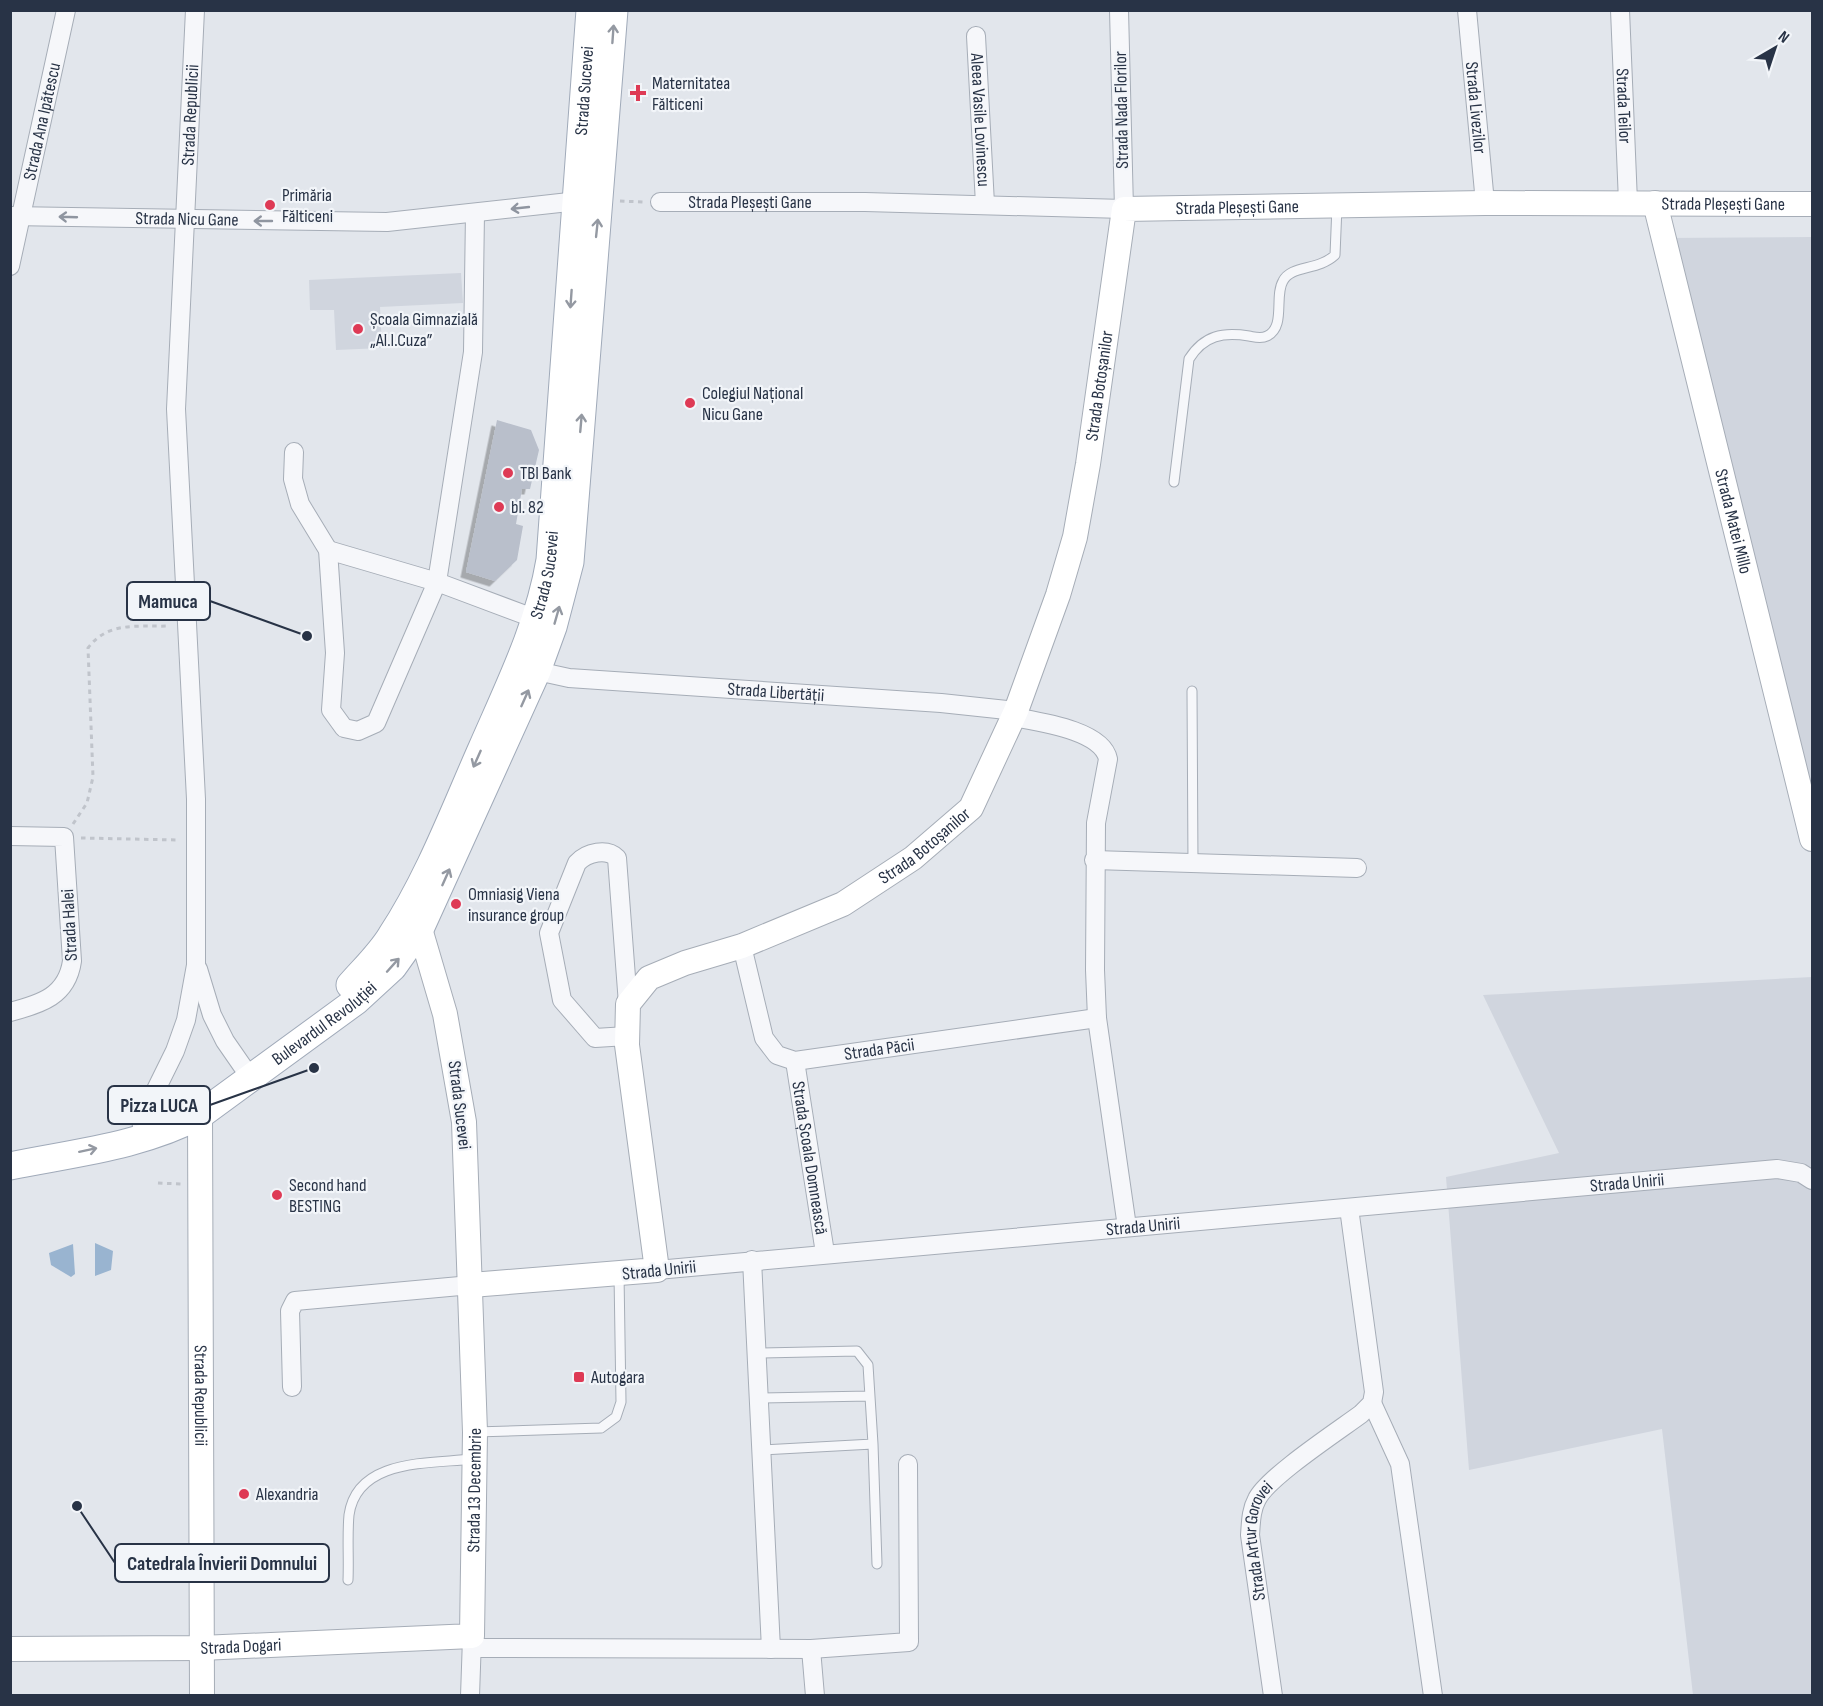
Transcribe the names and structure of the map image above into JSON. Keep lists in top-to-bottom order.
{
  "streets": {
    "main road": ["Strada Sucevei", "Bulevardul Revoluției"],
    "street": [
      "Strada Teilor",
      "Strada Livezilor",
      "Strada Nada Florilor",
      "Strada Republicii",
      "Strada Ana Ipătescu",
      "Aleea Vasile Lovinescu",
      "Strada Pleșești Gane",
      "Strada Nicu Gane",
      "Strada Botoșanilor",
      "Strada Matei Millo",
      "Strada Libertății",
      "Strada Halei",
      "Strada Păcii",
      "Strada Școala Domnească",
      "Strada Unirii",
      "Strada 13 Decembrie",
      "Strada Artur Gorovei",
      "Strada Dogari"
    ]
  },
  "crossings": [
    ["Strada Sucevei", "Strada Nicu Gane"],
    ["Strada Sucevei", "Strada Libertății"],
    ["Strada Sucevei", "Bulevardul Revoluției"],
    ["Strada Sucevei", "Strada Unirii"],
    ["Strada Sucevei", "Strada 13 Decembrie"],
    ["Strada Teilor", "Strada Pleșești Gane"],
    ["Strada Livezilor", "Strada Pleșești Gane"],
    ["Strada Nada Florilor", "Strada Pleșești Gane"],
    ["Strada Nada Florilor", "Strada Botoșanilor"],
    ["Strada Republicii", "Strada Nicu Gane"],
    ["Strada Republicii", "Bulevardul Revoluției"],
    ["Strada Republicii", "Strada Dogari"],
    ["Strada Ana Ipătescu", "Strada Nicu Gane"],
    ["Aleea Vasile Lovinescu", "Strada Pleșești Gane"],
    ["Strada Pleșești Gane", "Strada Botoșanilor"],
    ["Strada Pleșești Gane", "Strada Matei Millo"],
    ["Strada Botoșanilor", "Strada Libertății"],
    ["Strada Păcii", "Strada Școala Domnească"],
    ["Strada Școala Domnească", "Strada Unirii"],
    ["Strada Unirii", "Strada 13 Decembrie"],
    ["Strada 13 Decembrie", "Strada Dogari"]
  ],
  "one_way": ["Strada Nicu Gane"],
  "places": {
    "health": ["Maternitatea Fălticeni"],
    "other": [
      "Primăria Fălticeni",
      "Școala Gimnazială „Al.I.Cuza”",
      "Colegiul Național Nicu Gane",
      "TBI Bank",
      "bl. 82",
      "Mamuca",
      "Omniasig Viena insurance group",
      "Pizza LUCA",
      "Second hand BESTING",
      "Alexandria",
      "Catedrala Învierii Domnului"
    ],
    "transit": ["Autogara"]
  },
  "north": "top right"
}
